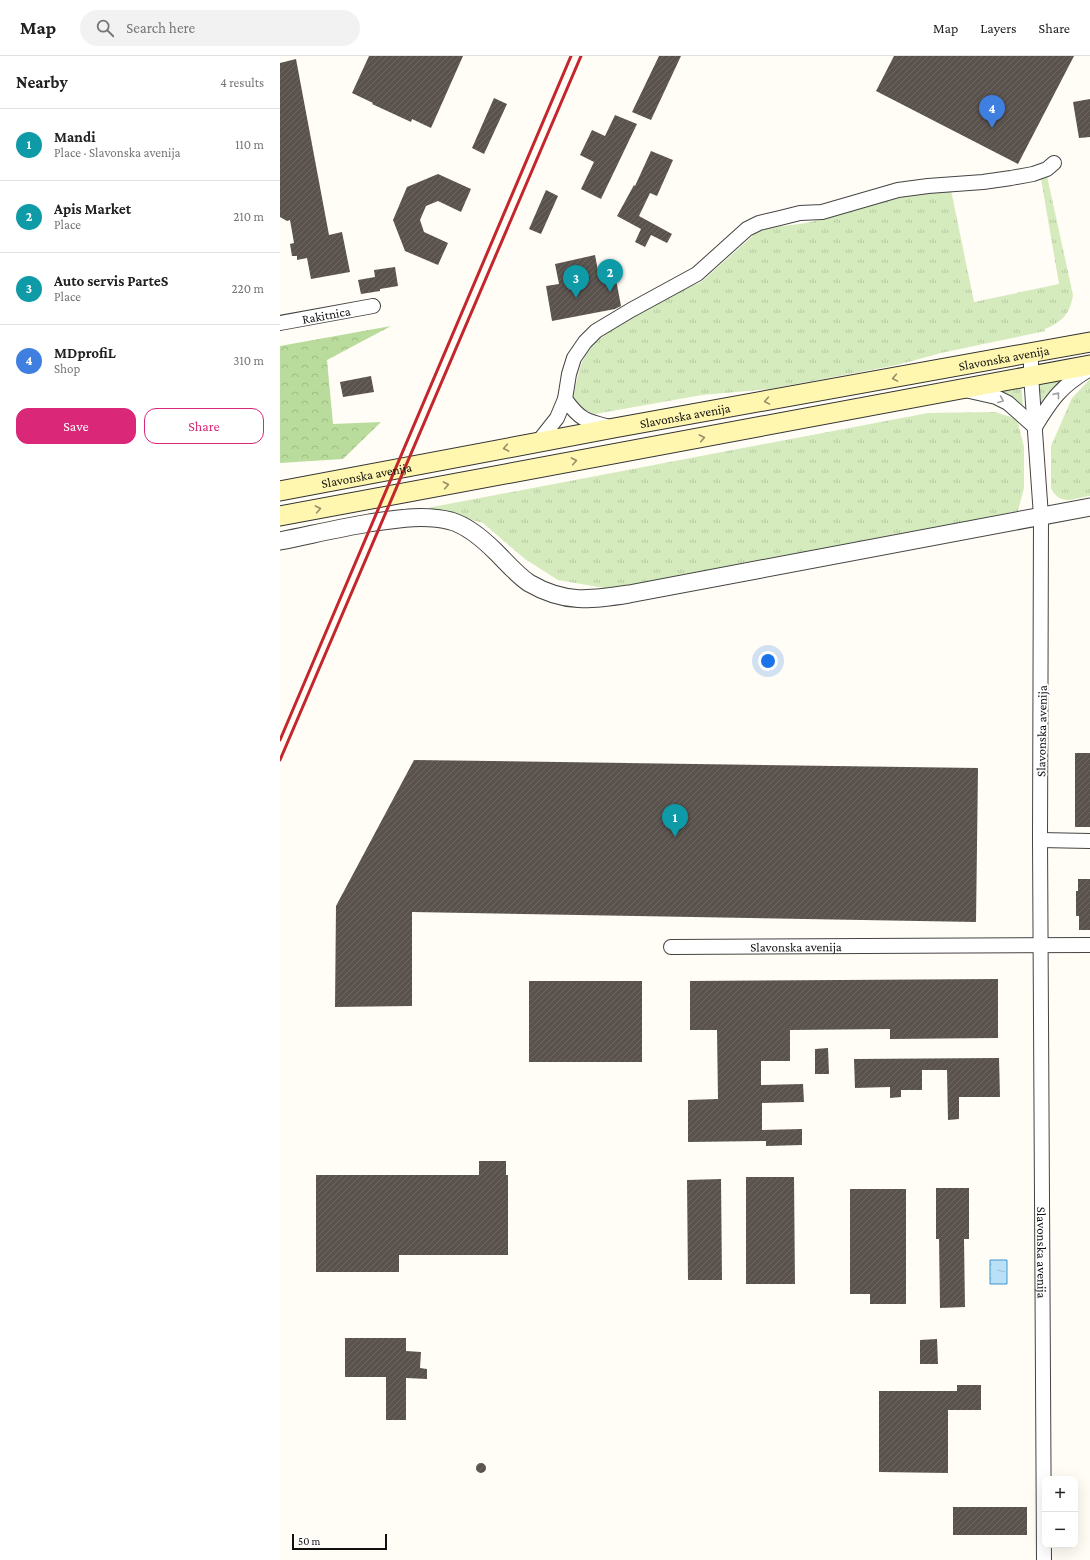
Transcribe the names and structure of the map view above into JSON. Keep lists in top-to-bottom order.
{
  "streets": {
    "main road": ["Slavonska avenija"],
    "street": ["Rakitnica"]
  },
  "scale_bar": "50 m",
  "page": {
    "header": "Map",
    "search": "Search here",
    "nav": ["Map", "Layers", "Share"],
    "heading": ["Nearby", "4 results"],
    "pins": [
      "4",
      "2",
      "3",
      "1"
    ],
    "list": [
      {
        "mark": "1",
        "name": "Mandi",
        "note": "Place · Slavonska avenija",
        "value": "110 m"
      },
      {
        "mark": "2",
        "name": "Apis Market",
        "note": "Place",
        "value": "210 m"
      },
      {
        "mark": "3",
        "name": "Auto servis ParteS",
        "note": "Place",
        "value": "220 m"
      },
      {
        "mark": "4",
        "name": "MDprofiL",
        "note": "Shop",
        "value": "310 m"
      }
    ],
    "buttons": ["Save", "Share"],
    "map_buttons": ["+", "−"],
    "scale": "50 m"
  }
}
